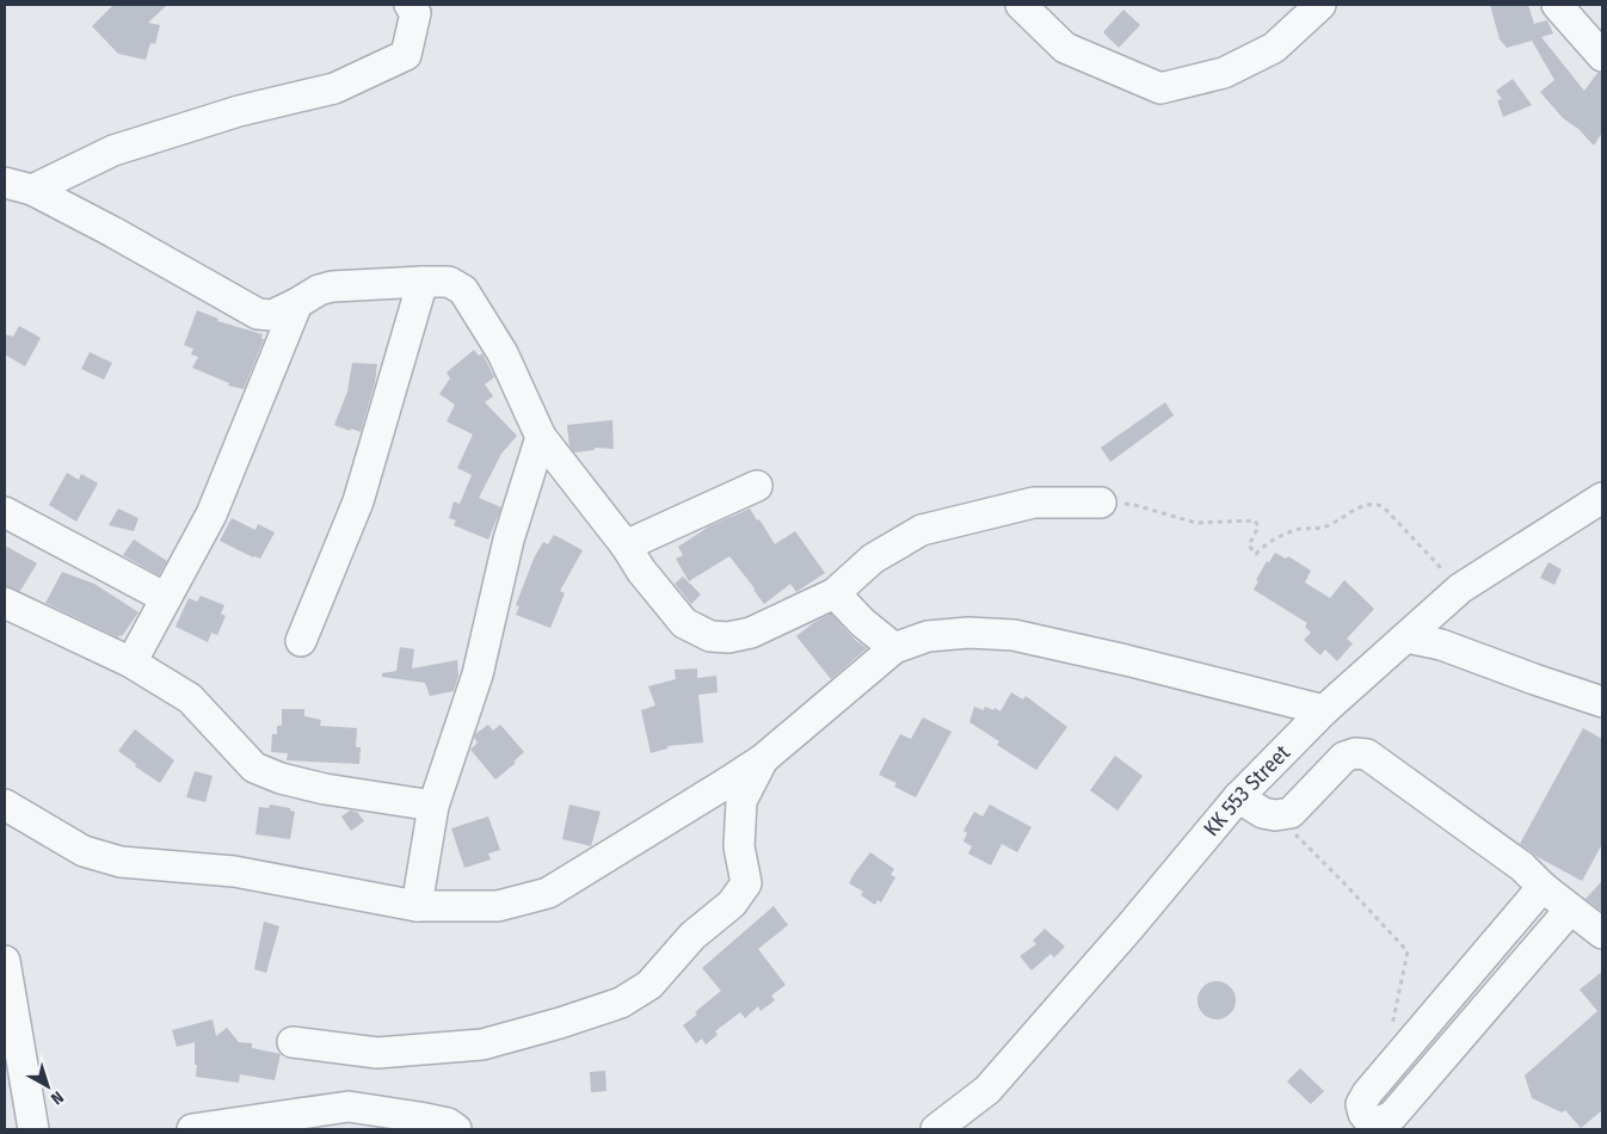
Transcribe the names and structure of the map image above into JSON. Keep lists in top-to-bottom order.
{
  "streets": {
    "street": ["KK 553 Street"]
  },
  "north": "bottom right"
}
